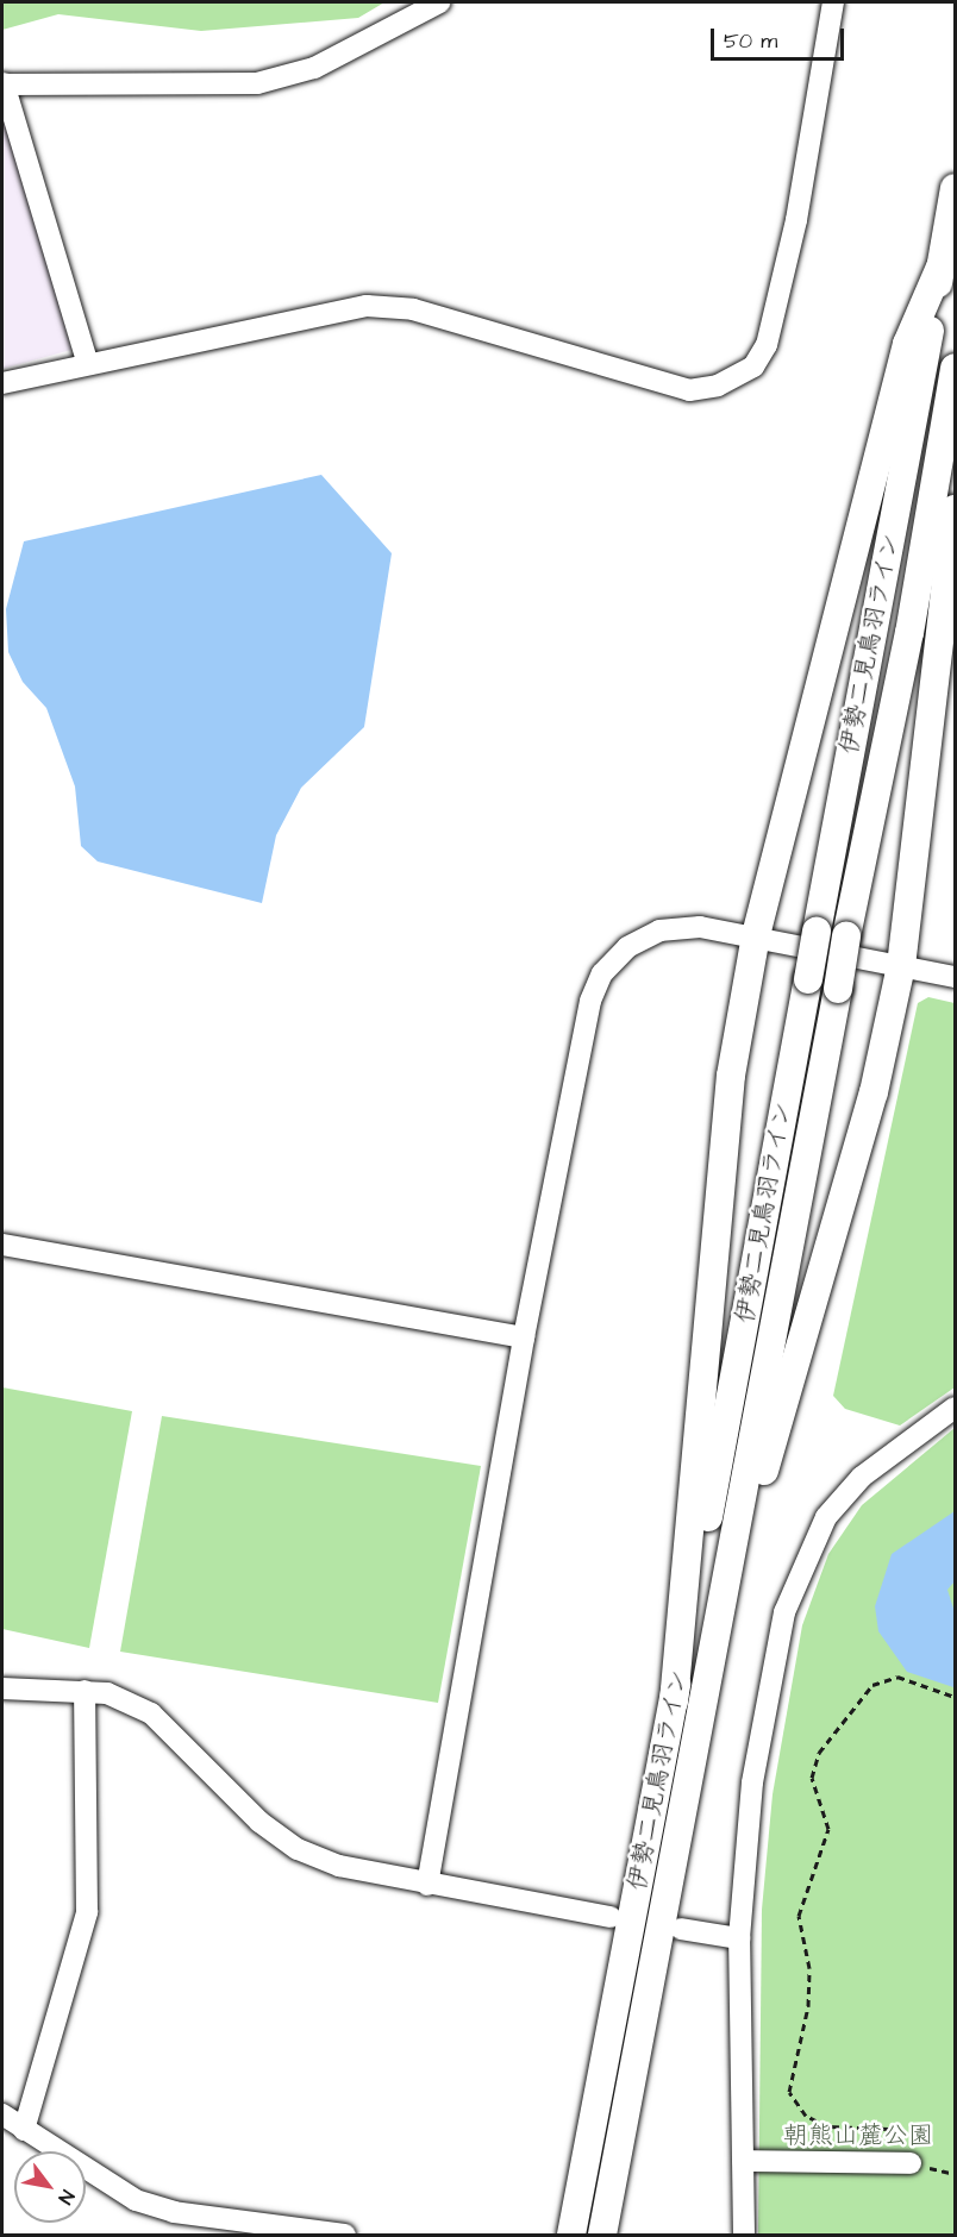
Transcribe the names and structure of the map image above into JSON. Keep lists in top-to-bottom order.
{
  "streets": {
    "main road": ["伊勢二見鳥羽ライン"]
  },
  "parks": ["朝熊山麓公園"],
  "scale_bar": "50 m",
  "north": "bottom right"
}
